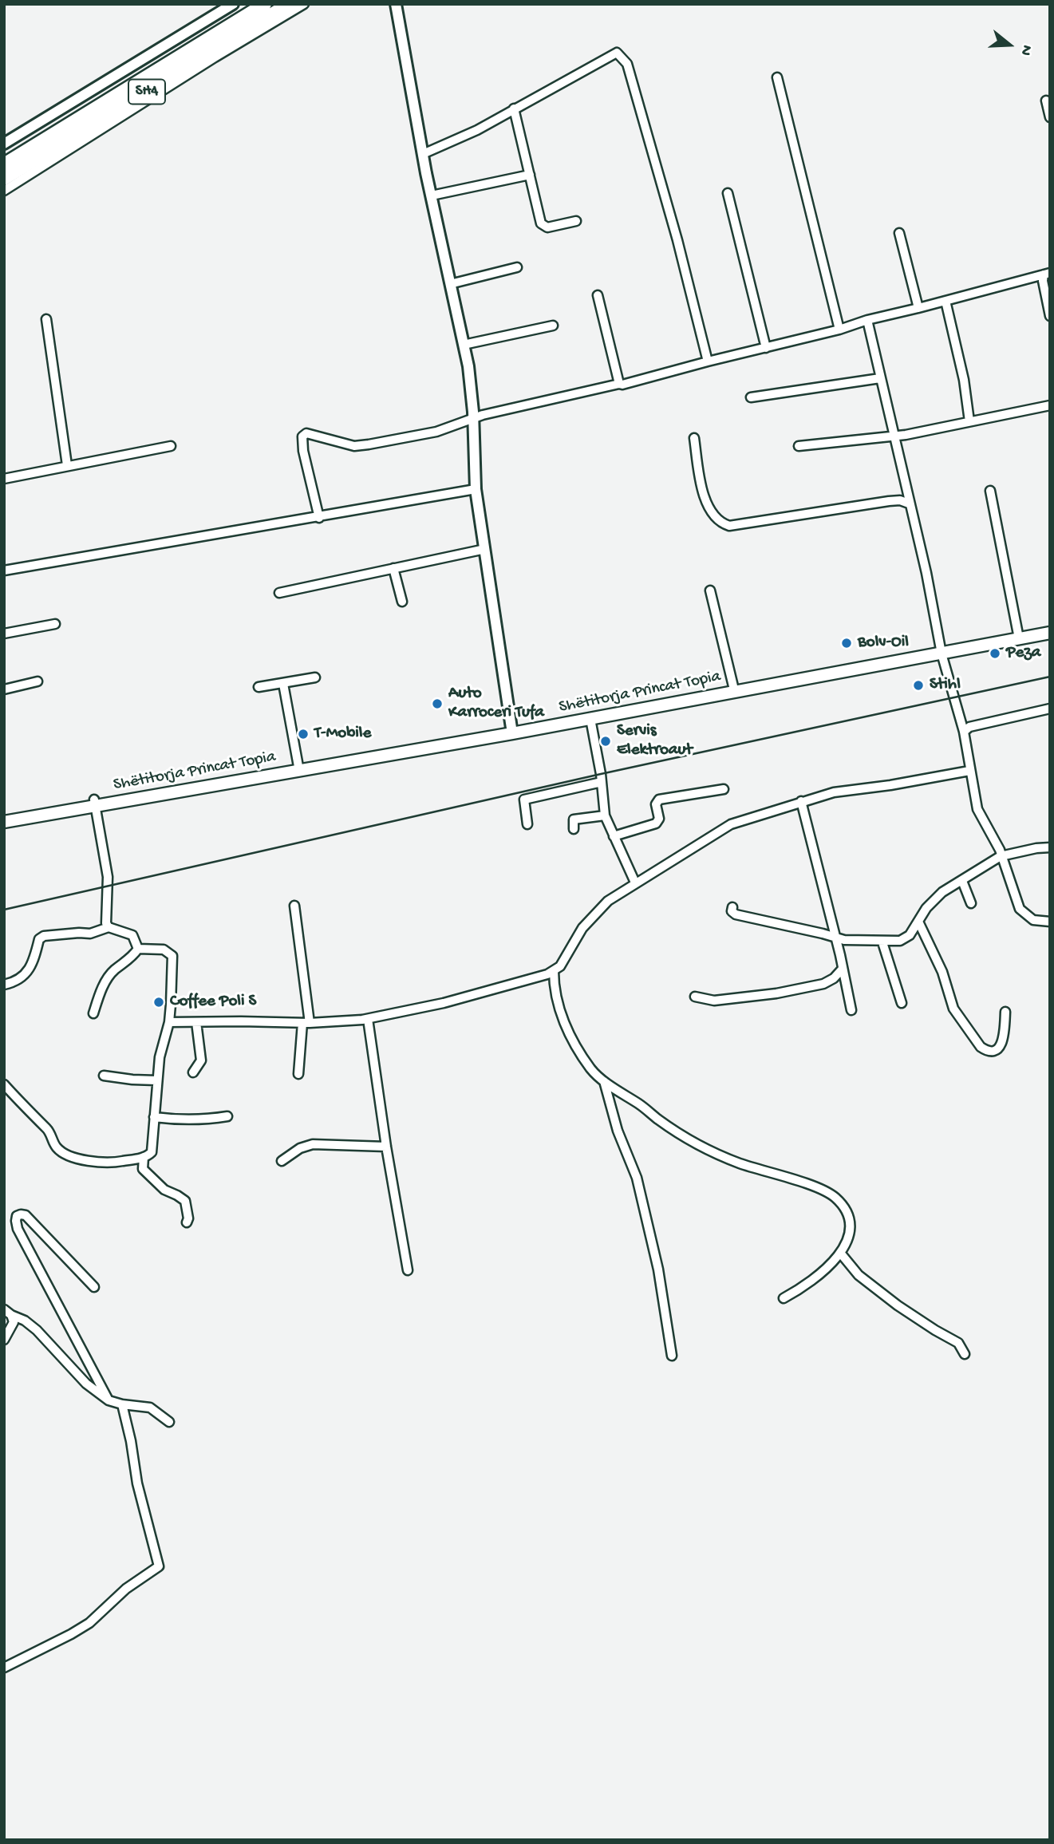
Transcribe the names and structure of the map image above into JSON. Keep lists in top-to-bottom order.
{
  "streets": {
    "highway": ["SH4"],
    "main road": ["Shëtitorja Princat Topia"]
  },
  "places": [
    "Bolv-Oil",
    "Peza",
    "Stihl",
    "Auto Karroceri Tufa",
    "T-Mobile",
    "Servis Elektroaut",
    "Coffee Poli S"
  ],
  "north": "right"
}
